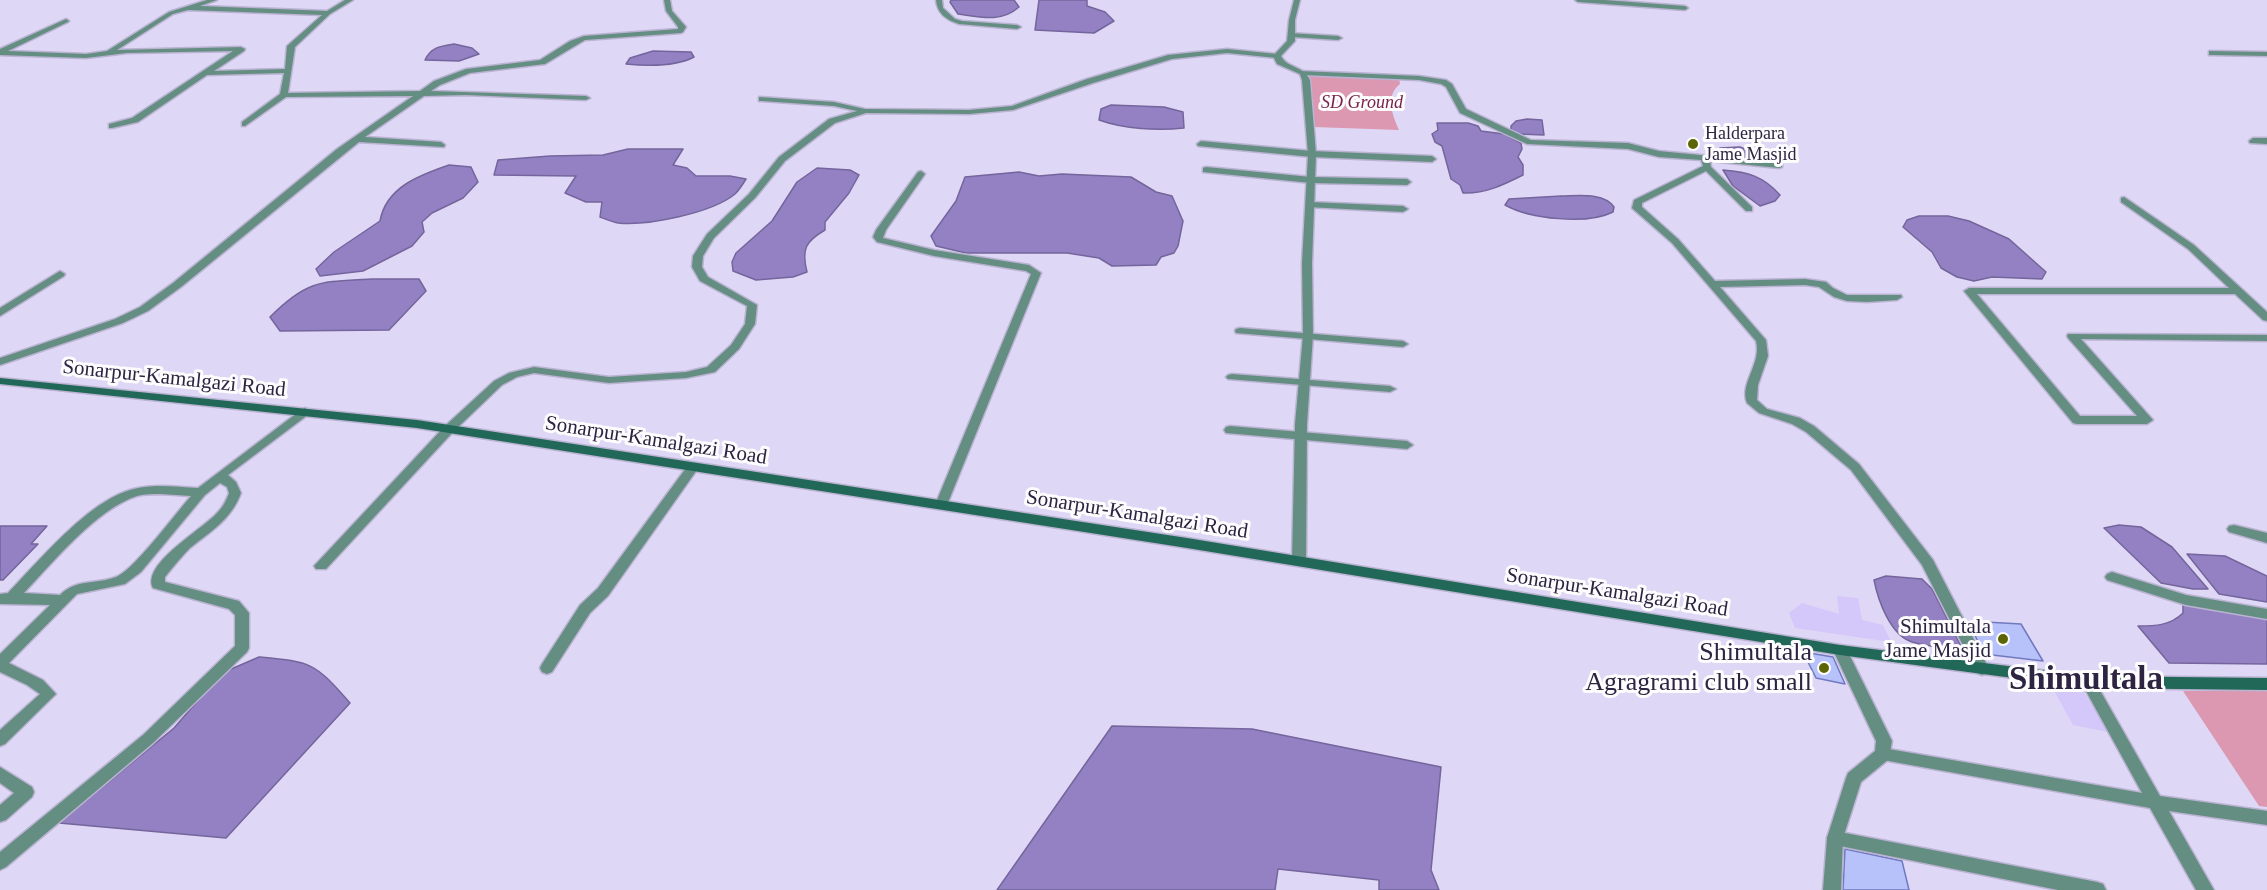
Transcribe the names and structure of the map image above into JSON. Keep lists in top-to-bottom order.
{
  "streets": {
    "main road": ["Sonarpur-Kamalgazi Road"]
  },
  "districts": ["Shimultala"],
  "parks": ["SD Ground"],
  "places": ["Halderpara Jame Masjid", "Shimultala Jame Masjid", "Shimultala Agragrami club small"]
}
